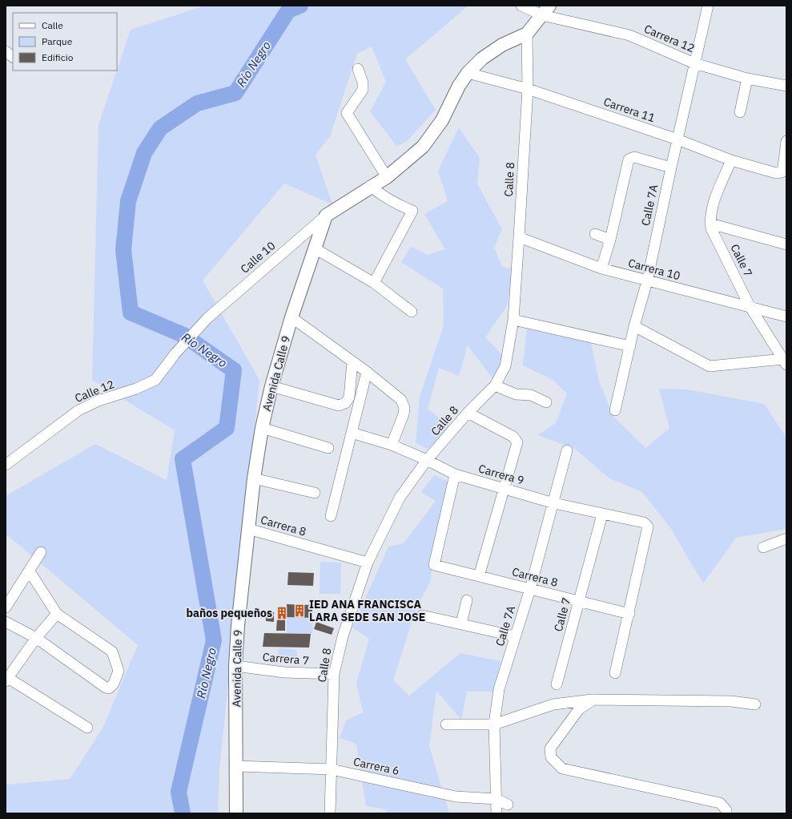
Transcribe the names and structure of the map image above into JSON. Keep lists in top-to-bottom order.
{
  "streets": {
    "street": [
      "Carrera 12",
      "Carrera 11",
      "Calle 8",
      "Calle 7A",
      "Calle 10",
      "Calle 7",
      "Carrera 10",
      "Avenida Calle 9",
      "Calle 12",
      "Carrera 9",
      "Carrera 8",
      "Carrera 7",
      "Carrera 6"
    ]
  },
  "crossings": [
    ["Carrera 12", "Calle 7A"],
    ["Carrera 11", "Calle 8"],
    ["Carrera 11", "Calle 7A"],
    ["Carrera 11", "Calle 7"],
    ["Calle 8", "Carrera 10"],
    ["Calle 8", "Carrera 9"],
    ["Calle 8", "Carrera 8"],
    ["Calle 8", "Carrera 7"],
    ["Calle 8", "Carrera 6"],
    ["Calle 7A", "Carrera 10"],
    ["Calle 7A", "Carrera 9"],
    ["Calle 7A", "Carrera 8"],
    ["Calle 7A", "Carrera 6"],
    ["Calle 10", "Avenida Calle 9"],
    ["Calle 10", "Calle 12"],
    ["Calle 7", "Carrera 10"],
    ["Calle 7", "Carrera 9"],
    ["Calle 7", "Carrera 8"],
    ["Avenida Calle 9", "Carrera 8"],
    ["Avenida Calle 9", "Carrera 7"],
    ["Avenida Calle 9", "Carrera 6"],
    ["Carrera 9", "Carrera 8"]
  ],
  "water": ["Río Negro"],
  "places": {
    "building": ["IED ANA FRANCISCA LARA SEDE SAN JOSE", "baños pequeños"]
  },
  "legend": ["Calle", "Parque", "Edificio"]
}
